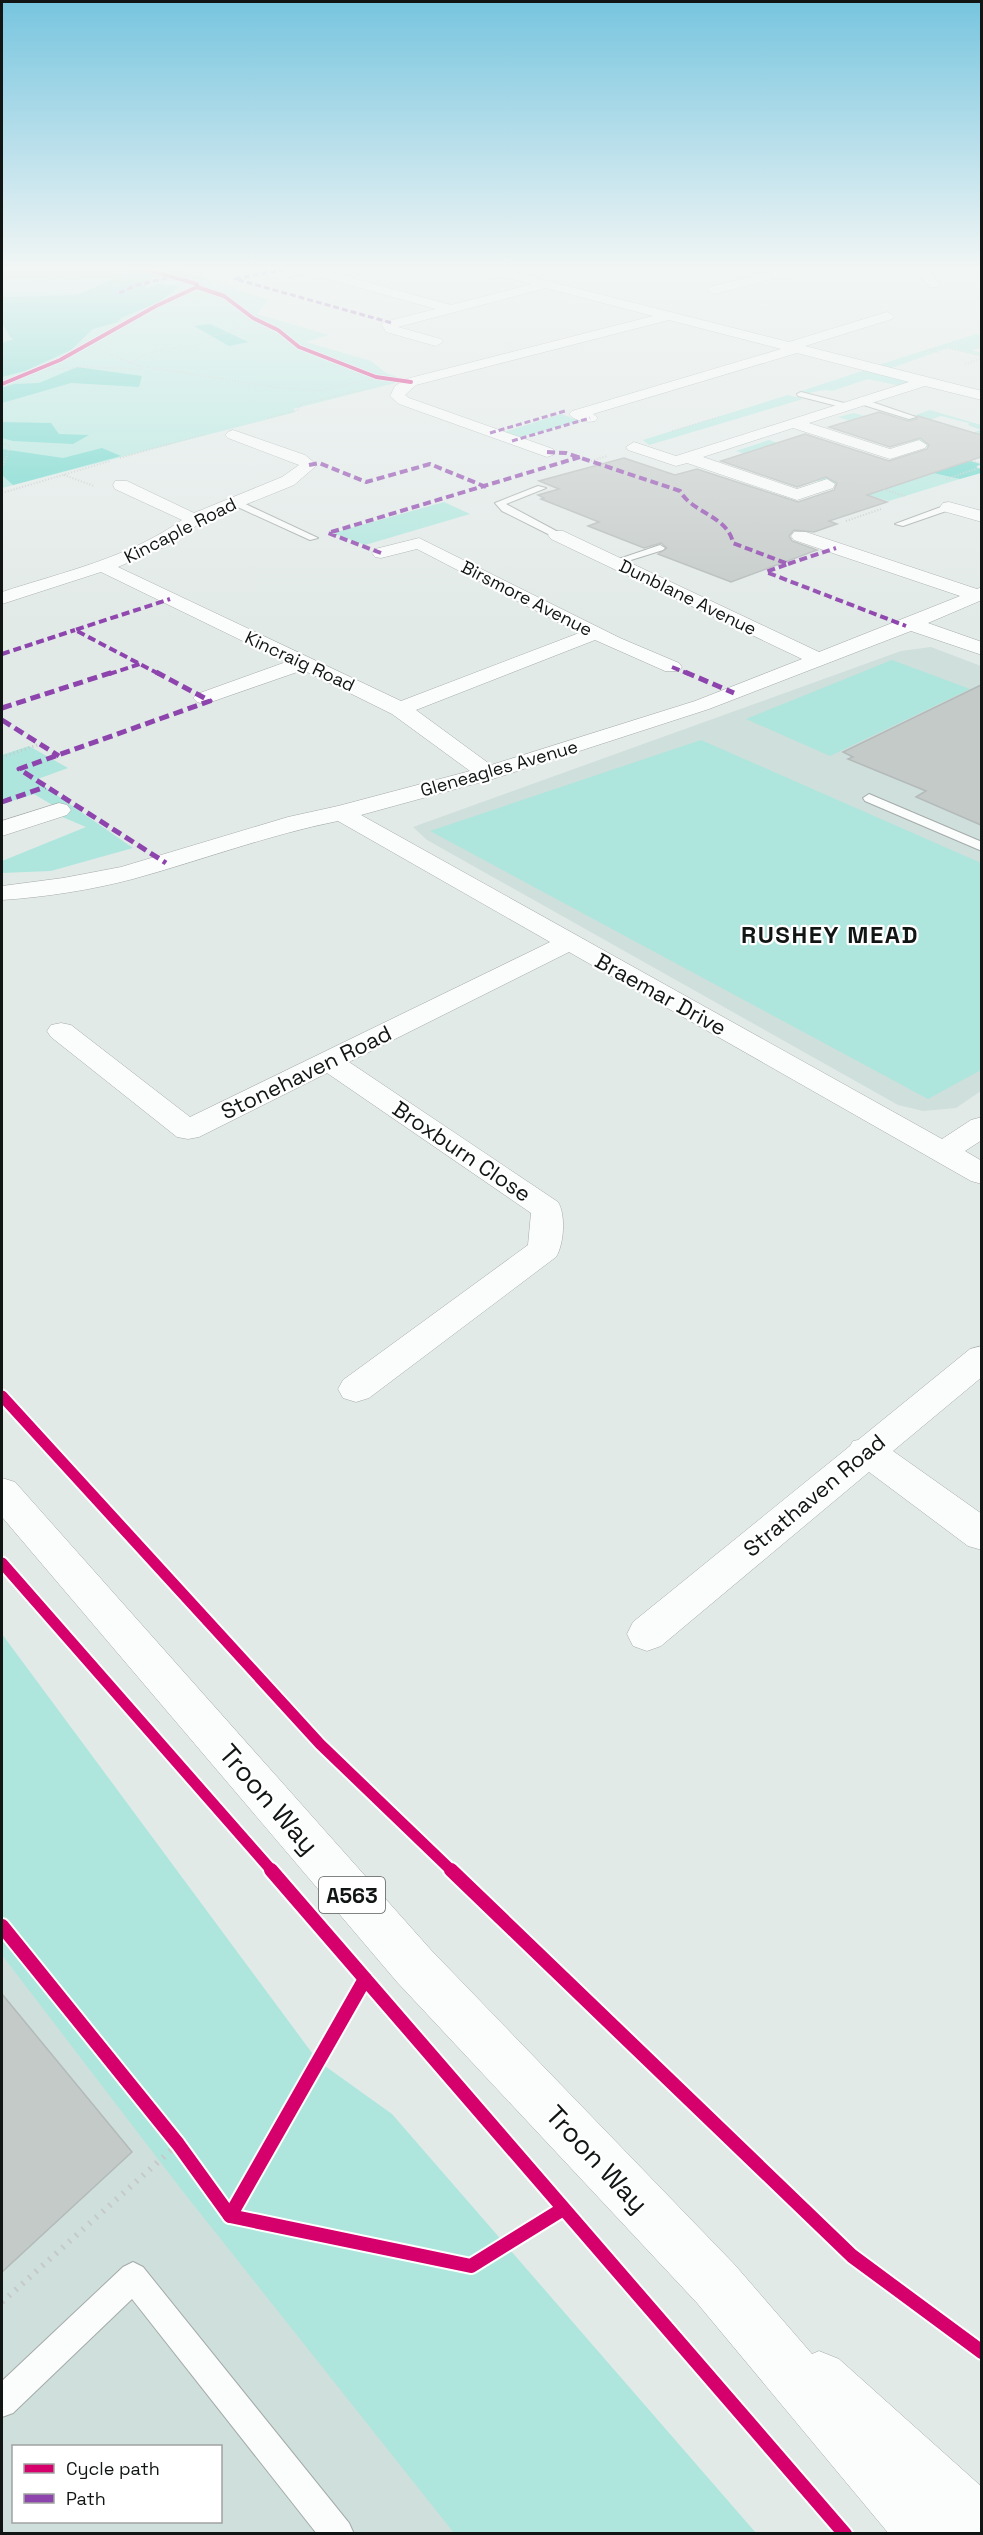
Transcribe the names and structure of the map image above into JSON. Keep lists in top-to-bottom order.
{
  "streets": {
    "main road": [
      "Kincaple Road",
      "Dunblane Avenue",
      "Birsmore Avenue",
      "Kincraig Road",
      "Gleneagles Avenue",
      "Braemar Drive",
      "Stonehaven Road",
      "Broxburn Close",
      "Strathaven Road",
      "Troon Way",
      "A563"
    ]
  },
  "crossings": [
    ["Kincaple Road", "Kincraig Road"],
    ["Dunblane Avenue", "Gleneagles Avenue"],
    ["Kincraig Road", "Gleneagles Avenue"],
    ["Gleneagles Avenue", "Braemar Drive"],
    ["Braemar Drive", "Stonehaven Road"],
    ["Stonehaven Road", "Broxburn Close"]
  ],
  "districts": ["RUSHEY MEAD"],
  "legend": ["Cycle path", "Path"]
}
